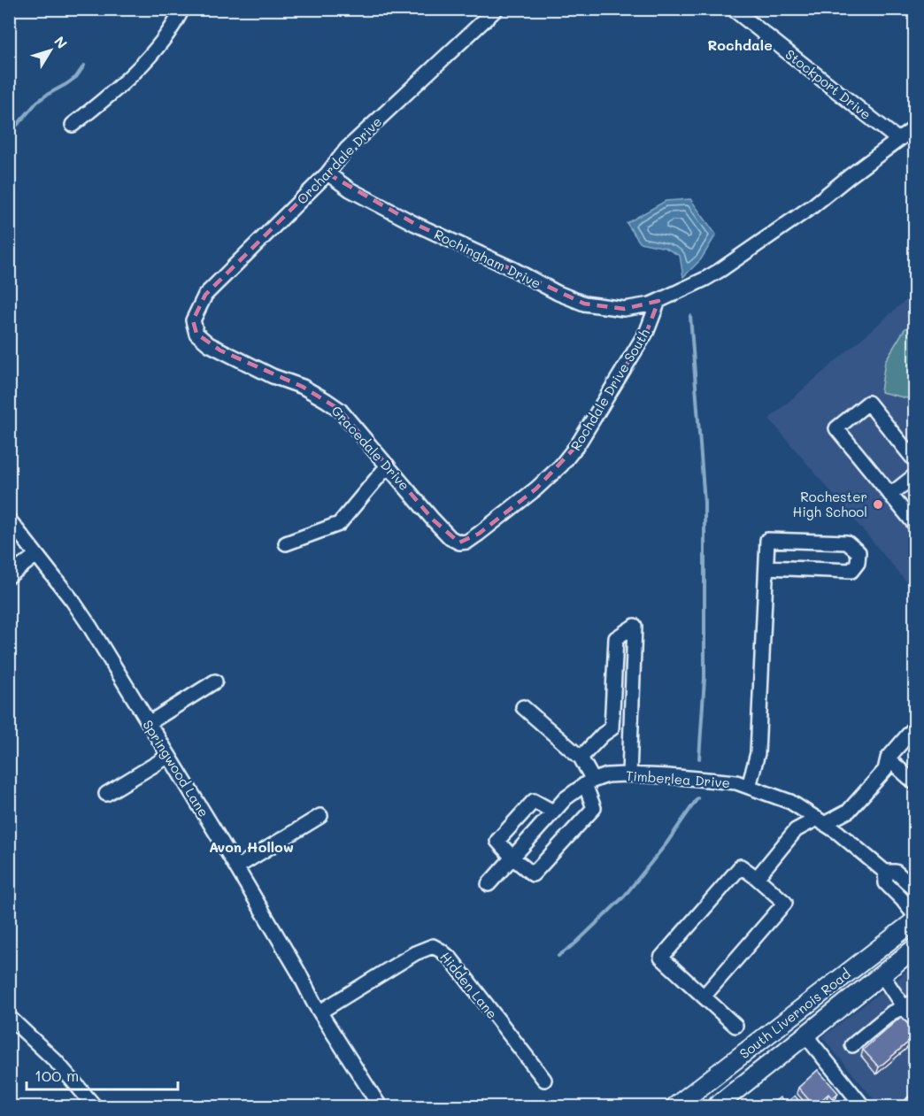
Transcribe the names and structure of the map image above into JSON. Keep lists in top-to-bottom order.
{
  "streets": {
    "main road": ["South Livernois Road"],
    "street": [
      "Stockport Drive",
      "Orchardale Drive",
      "Rochingham Drive",
      "Rochdale Drive South",
      "Gracedale Drive",
      "Springwood Lane",
      "Timberlea Drive",
      "Hidden Lane"
    ]
  },
  "crossings": [
    ["Orchardale Drive", "Rochingham Drive"],
    ["Orchardale Drive", "Gracedale Drive"],
    ["Rochingham Drive", "Rochdale Drive South"],
    ["Rochdale Drive South", "Gracedale Drive"],
    ["Springwood Lane", "Hidden Lane"]
  ],
  "districts": ["Rochdale", "Avon Hollow"],
  "places": ["Rochester High School"],
  "scale_bar": "100 m",
  "north": "top right"
}
